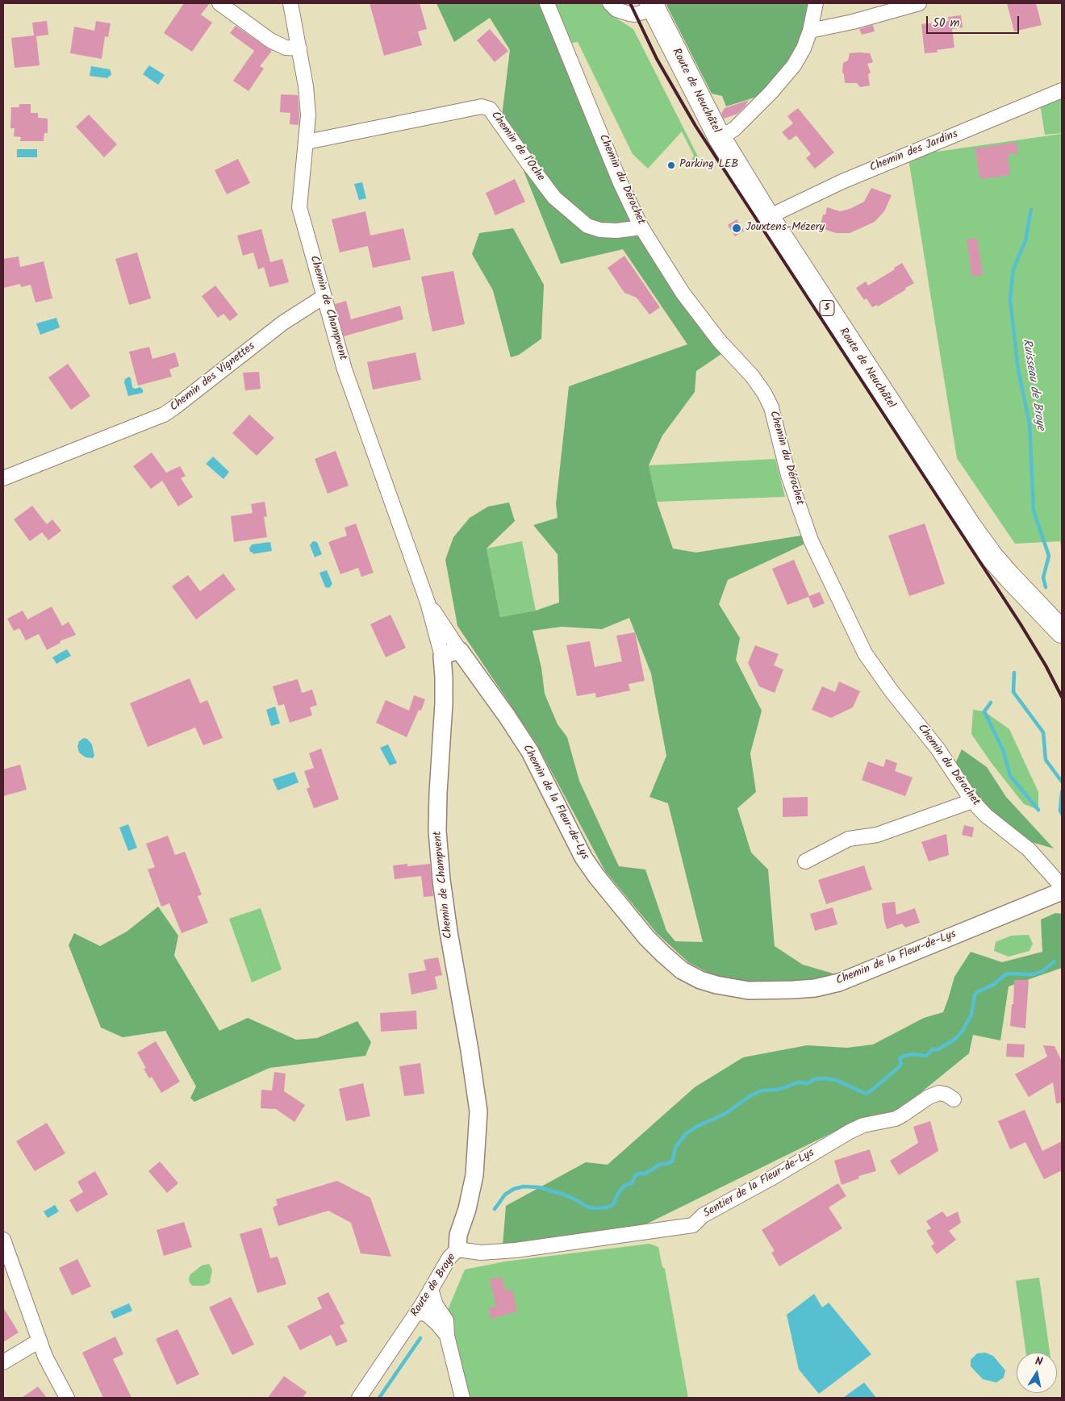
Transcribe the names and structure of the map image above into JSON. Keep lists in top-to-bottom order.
{
  "streets": {
    "main road": ["Route de Neuchâtel", "5"],
    "street": [
      "Chemin de l'Oche",
      "Chemin des Jardins",
      "Chemin du Dérochet",
      "Chemin de Champvent",
      "Chemin des Vignettes",
      "Chemin de la Fleur-de-Lys",
      "Sentier de la Fleur-de-Lys",
      "Route de Broye"
    ]
  },
  "crossings": [
    ["Route de Neuchâtel", "Chemin des Jardins"],
    ["Chemin de l'Oche", "Chemin du Dérochet"],
    ["Chemin de l'Oche", "Chemin de Champvent"],
    ["Chemin de Champvent", "Chemin des Vignettes"],
    ["Chemin de Champvent", "Chemin de la Fleur-de-Lys"],
    ["Chemin de Champvent", "Route de Broye"],
    ["Sentier de la Fleur-de-Lys", "Route de Broye"]
  ],
  "water": ["Ruisseau de Broye"],
  "places": ["Parking LEB", "Jouxtens-Mézery"],
  "scale_bar": "50 m",
  "north": "top"
}
